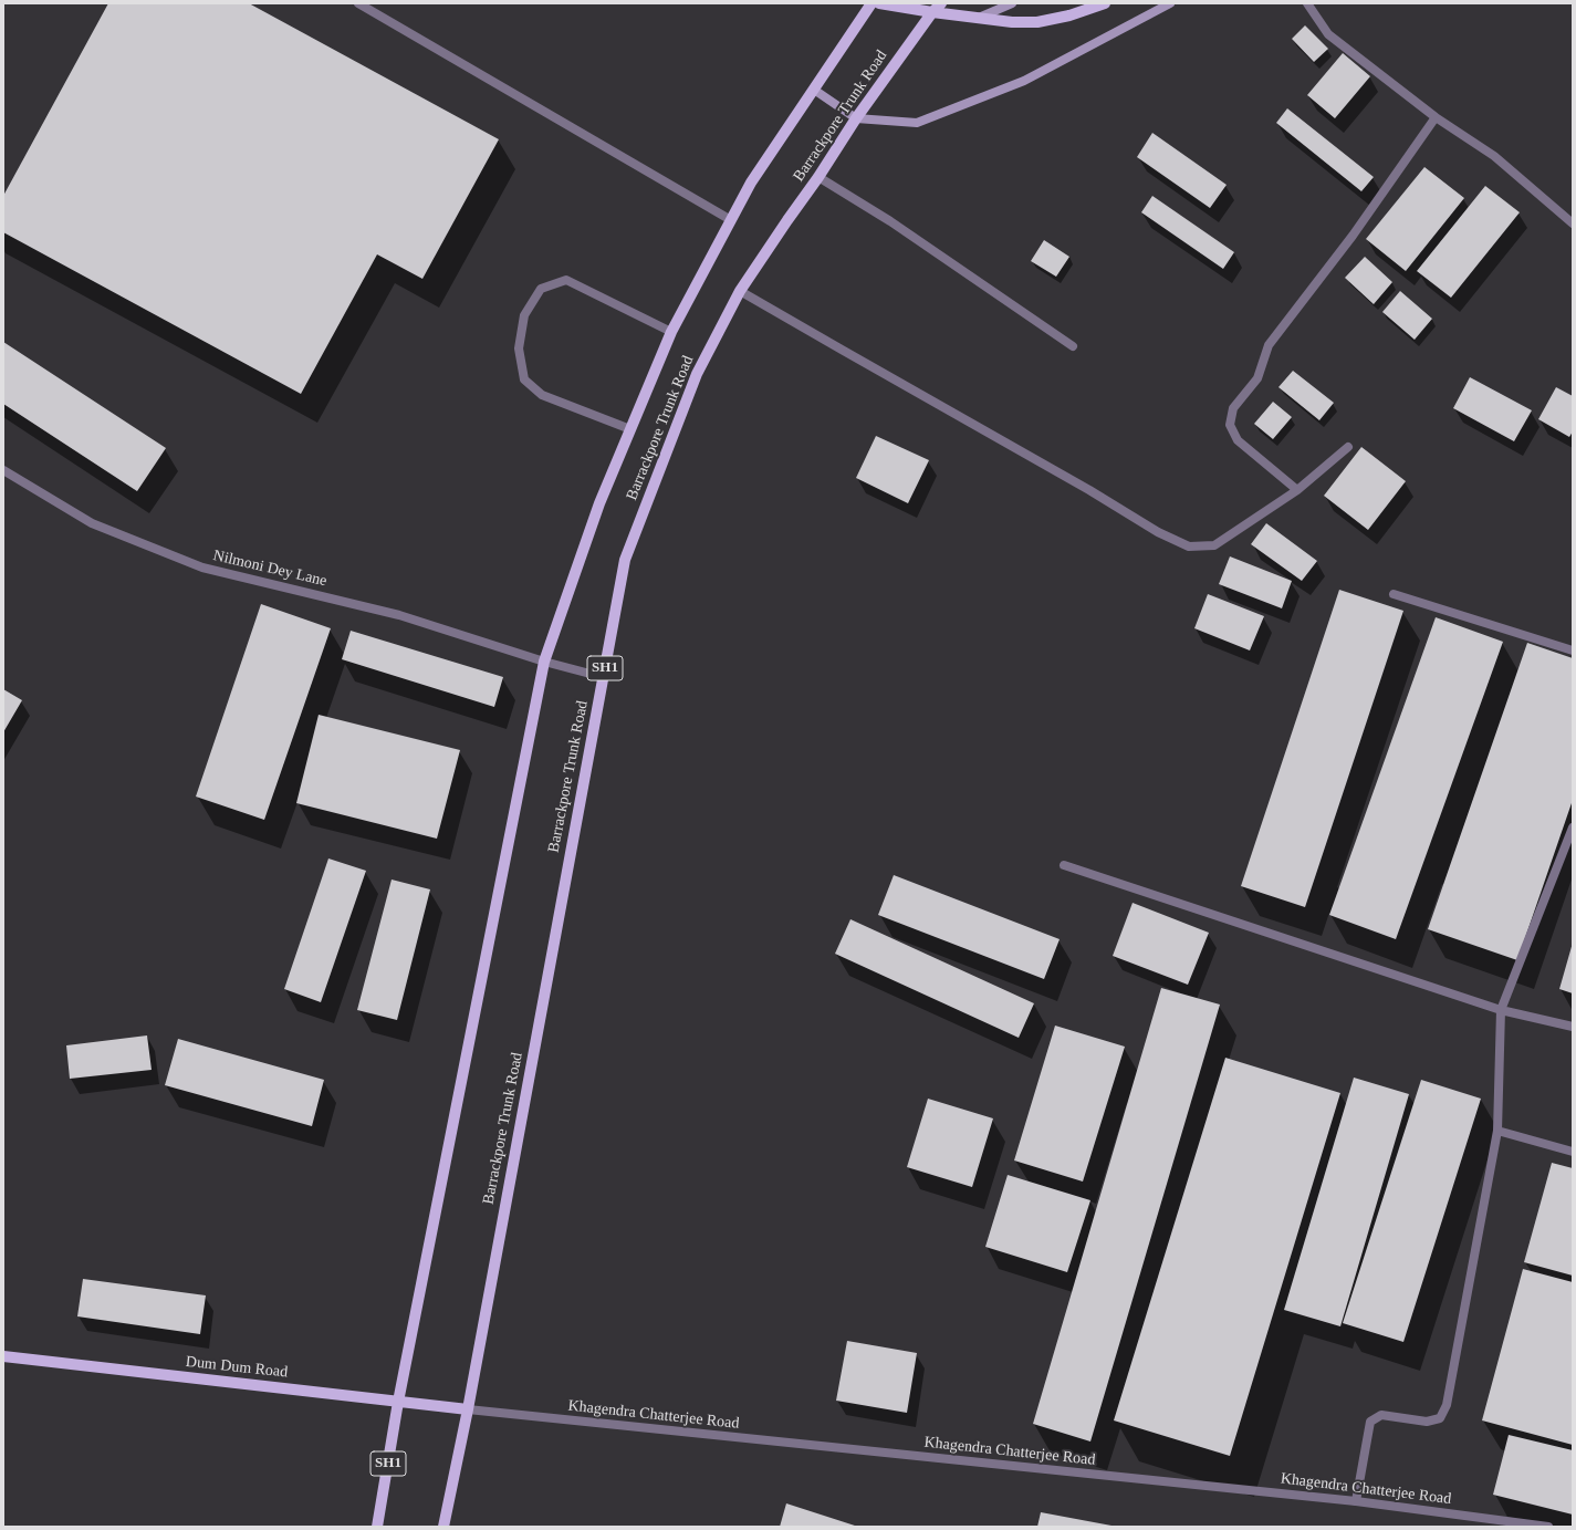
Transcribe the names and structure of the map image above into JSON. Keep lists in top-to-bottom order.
{
  "streets": {
    "main road": ["Barrackpore Trunk Road", "SH1", "Dum Dum Road"],
    "street": ["Nilmoni Dey Lane", "Khagendra Chatterjee Road"]
  },
  "crossings": [
    ["Barrackpore Trunk Road", "Nilmoni Dey Lane"],
    ["Barrackpore Trunk Road", "Dum Dum Road"],
    ["Barrackpore Trunk Road", "Khagendra Chatterjee Road"],
    ["Dum Dum Road", "Khagendra Chatterjee Road"]
  ]
}
